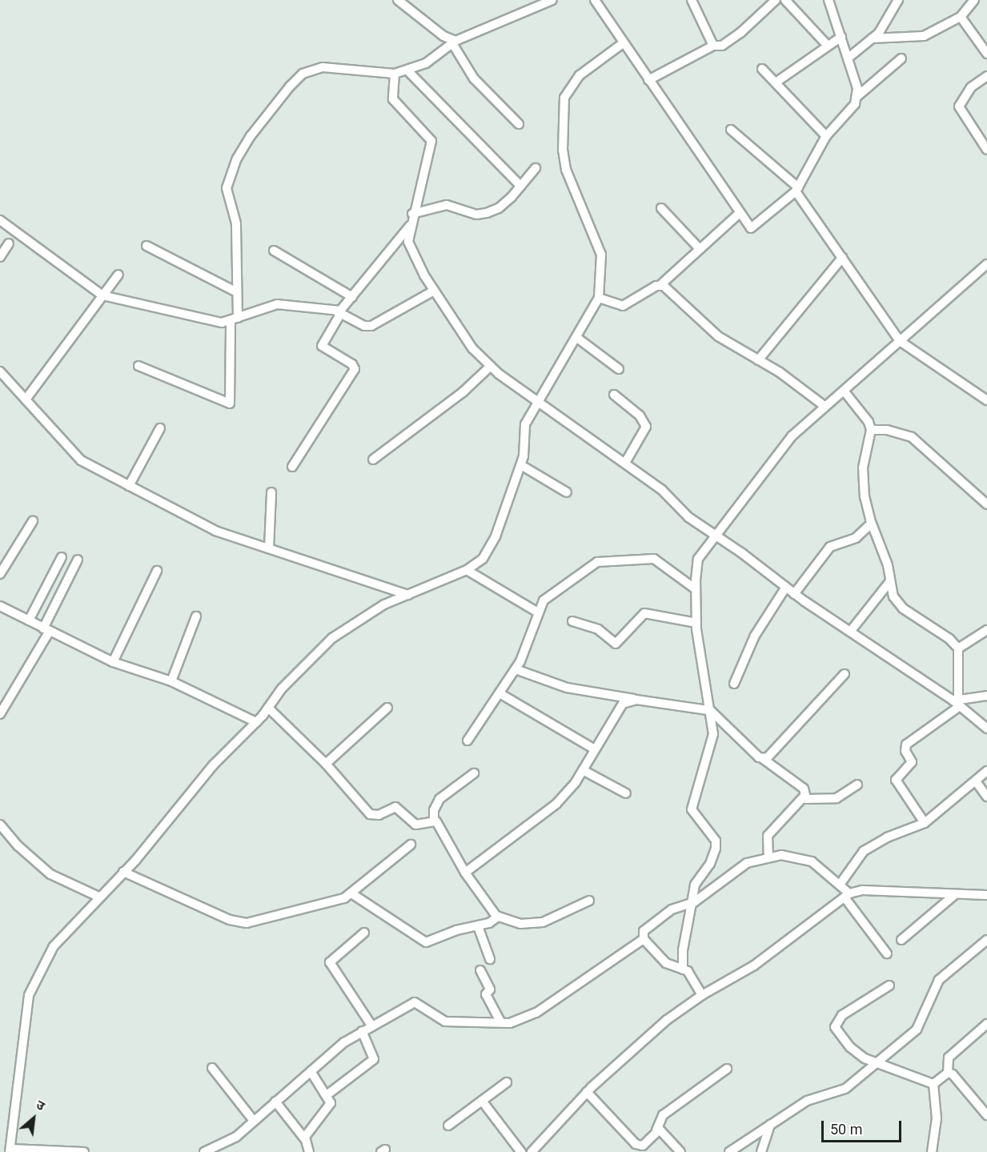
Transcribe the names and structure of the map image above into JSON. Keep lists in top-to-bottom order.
{
  "scale_bar": "50 m",
  "north": "top right"
}
